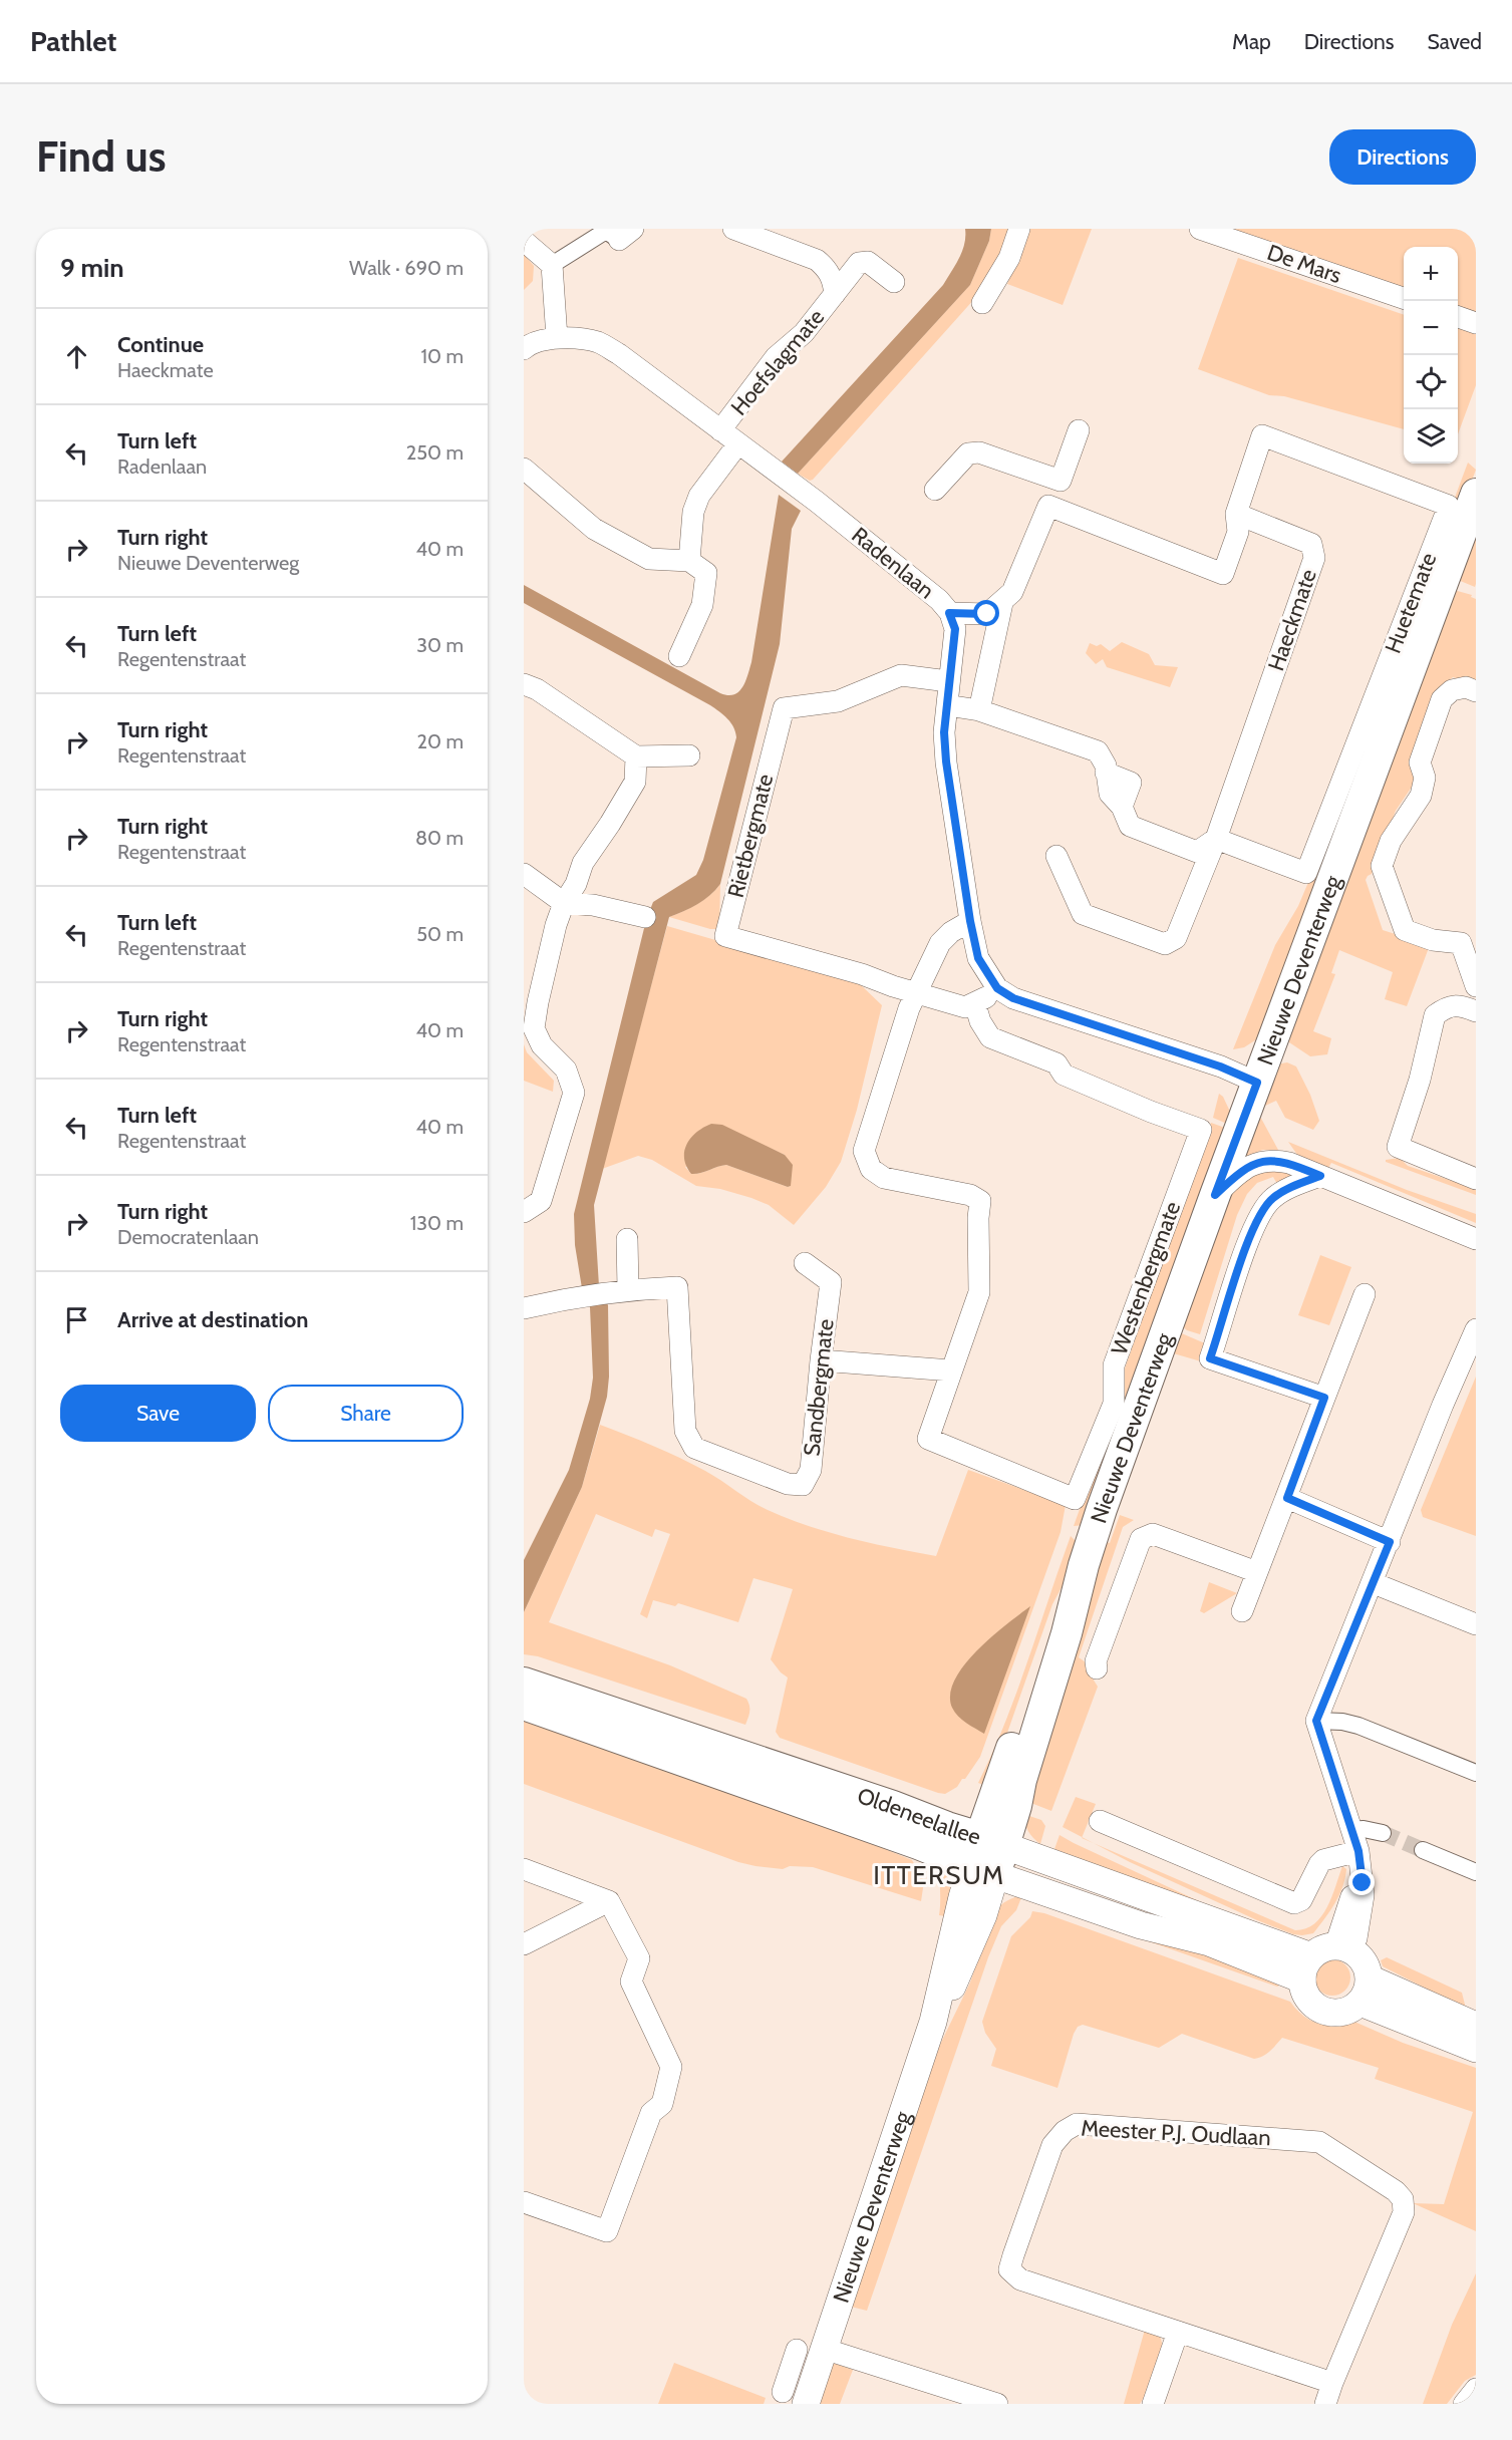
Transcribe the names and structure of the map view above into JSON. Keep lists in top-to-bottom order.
{
  "streets": {
    "main road": ["Nieuwe Deventerweg", "Oldeneelallee"],
    "street": [
      "De Mars",
      "Hoefslagmate",
      "Radenlaan",
      "Huetemate",
      "Haeckmate",
      "Rietbergmate",
      "Westenbergmate",
      "Sandbergmate",
      "Meester P.J. Oudlaan"
    ]
  },
  "crossings": [
    ["Radenlaan", "Rietbergmate"],
    ["Huetemate", "Haeckmate"],
    ["Rietbergmate", "Westenbergmate"],
    ["Nieuwe Deventerweg", "Oldeneelallee"]
  ],
  "districts": ["ITTERSUM"],
  "page": {
    "header": "Pathlet",
    "nav": ["Map", "Directions", "Saved"],
    "buttons": [
      "Directions",
      ["Save", "Share"]
    ],
    "title": "Find us",
    "heading": ["9 min", "Walk · 690 m"],
    "map_buttons": ["+", "−"],
    "list": [
      ["Continue", "Haeckmate", "10 m"],
      ["Turn left", "Radenlaan", "250 m"],
      ["Turn right", "Nieuwe Deventerweg", "40 m"],
      ["Turn left", "Regentenstraat", "30 m"],
      ["Turn right", "Regentenstraat", "20 m"],
      ["Turn right", "Regentenstraat", "80 m"],
      ["Turn left", "Regentenstraat", "50 m"],
      ["Turn right", "Regentenstraat", "40 m"],
      ["Turn left", "Regentenstraat", "40 m"],
      ["Turn right", "Democratenlaan", "130 m"],
      "Arrive at destination"
    ]
  }
}
